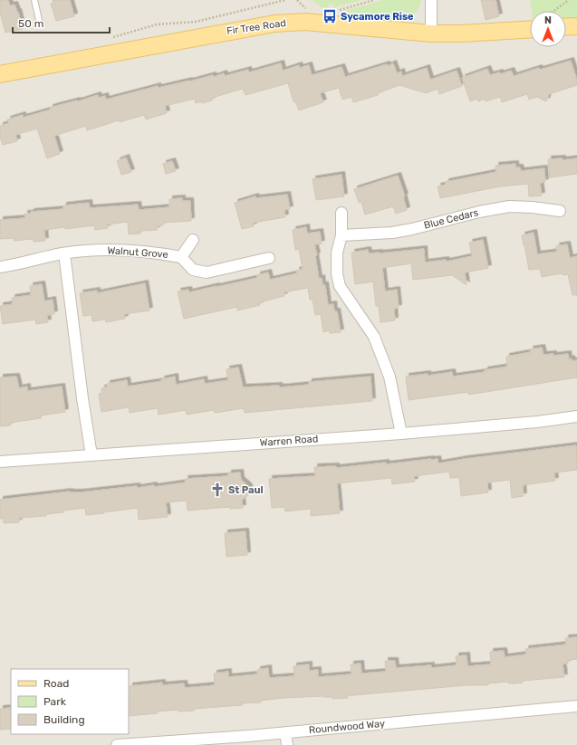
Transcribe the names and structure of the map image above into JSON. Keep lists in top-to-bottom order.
{
  "streets": {
    "main road": ["Fir Tree Road"],
    "street": [
      "Blue Cedars",
      "Walnut Grove",
      "Warren Road",
      "Roundwood Way"
    ]
  },
  "places": {
    "bus stop": ["Sycamore Rise"],
    "church": ["St Paul"]
  },
  "legend": ["Road", "Park", "Building"],
  "scale_bar": "50 m",
  "north": "top"
}
